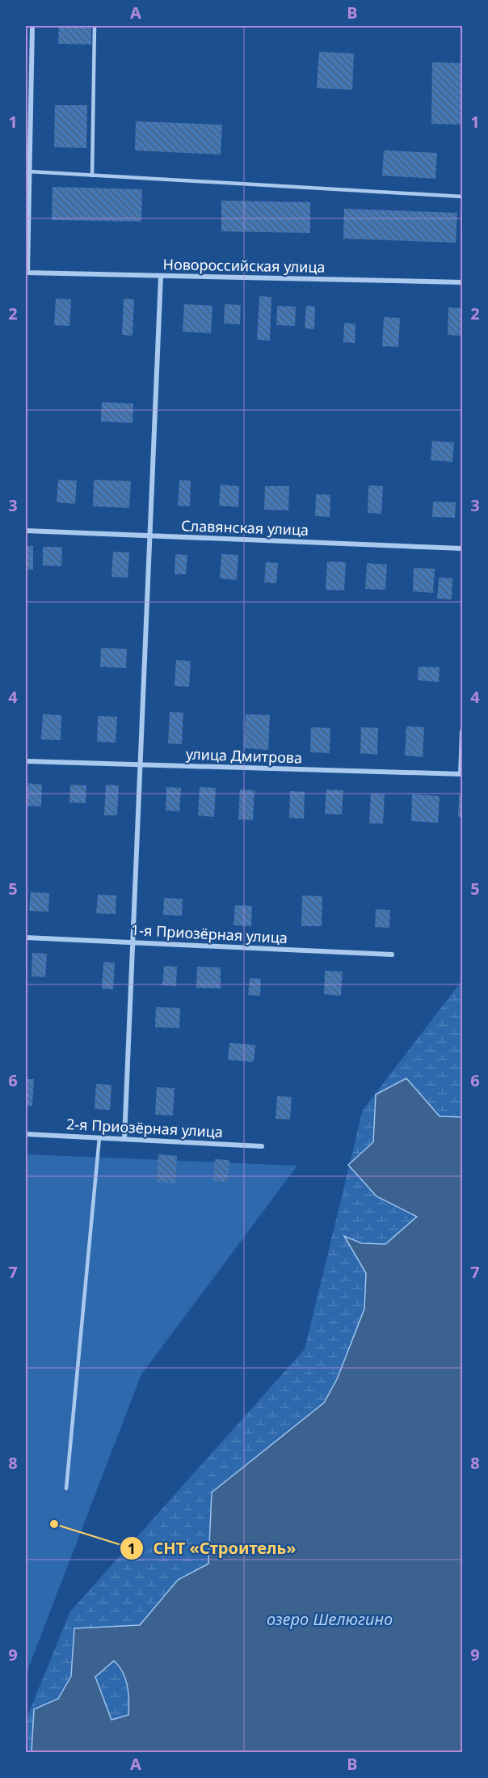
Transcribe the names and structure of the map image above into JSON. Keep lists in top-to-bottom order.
{
  "streets": {
    "street": [
      "Новороссийская улица",
      "Славянская улица",
      "улица Дмитрова",
      "1-я Приозёрная улица",
      "2-я Приозёрная улица"
    ]
  },
  "water": ["озеро Шелюгино"],
  "places": ["СНТ «Строитель»"],
  "grid": {
    "columns": ["A", "B"],
    "rows": [
      "1",
      "2",
      "3",
      "4",
      "5",
      "6",
      "7",
      "8",
      "9"
    ]
  }
}
